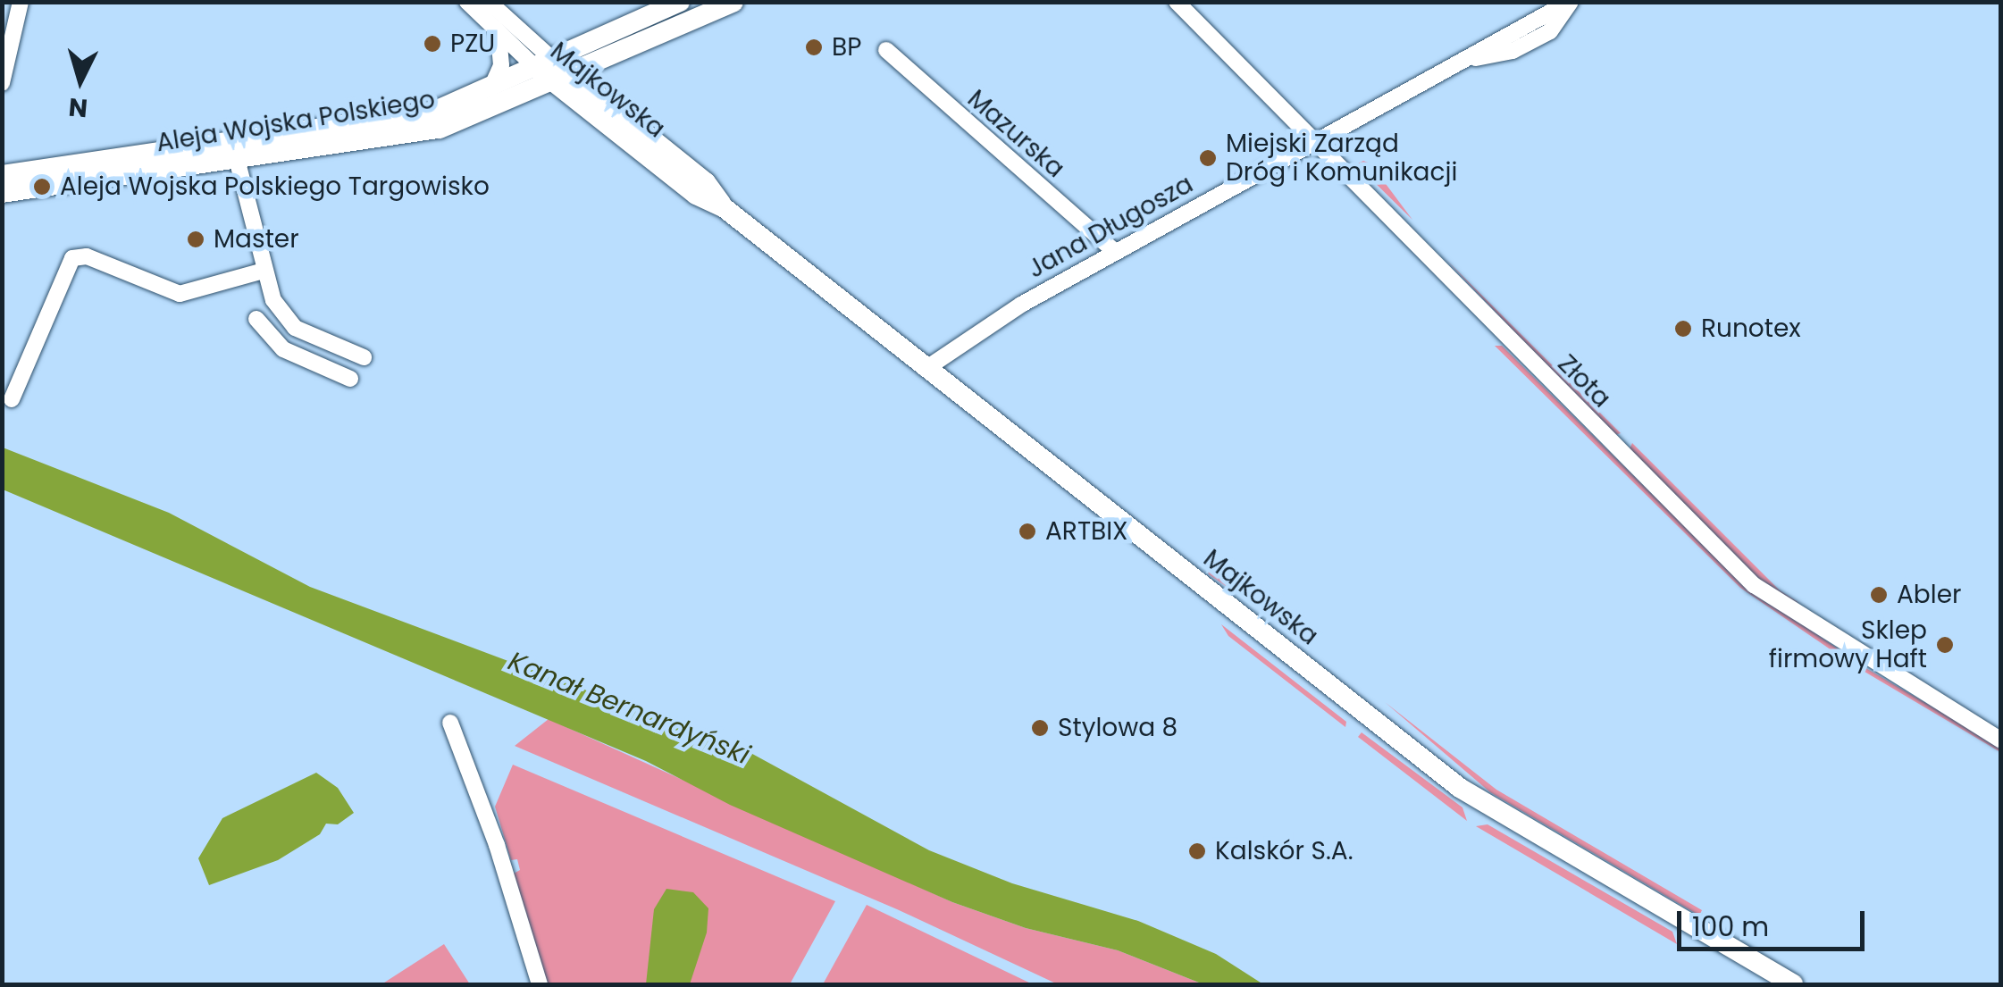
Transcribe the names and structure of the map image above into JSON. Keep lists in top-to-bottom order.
{
  "streets": {
    "main road": ["Majkowska", "Aleja Wojska Polskiego"],
    "street": ["Mazurska", "Jana Długosza", "Złota"]
  },
  "crossings": [
    ["Majkowska", "Aleja Wojska Polskiego"],
    ["Majkowska", "Jana Długosza"],
    ["Mazurska", "Jana Długosza"],
    ["Jana Długosza", "Złota"]
  ],
  "water": ["Kanał Bernardyński"],
  "places": [
    "PZU",
    "BP",
    "Miejski Zarząd Dróg i Komunikacji",
    "Aleja Wojska Polskiego Targowisko",
    "Master",
    "Runotex",
    "ARTBIX",
    "Abler",
    "Sklep firmowy Haft",
    "Stylowa 8",
    "Kalskór S.A."
  ],
  "scale_bar": "100 m",
  "north": "bottom"
}
